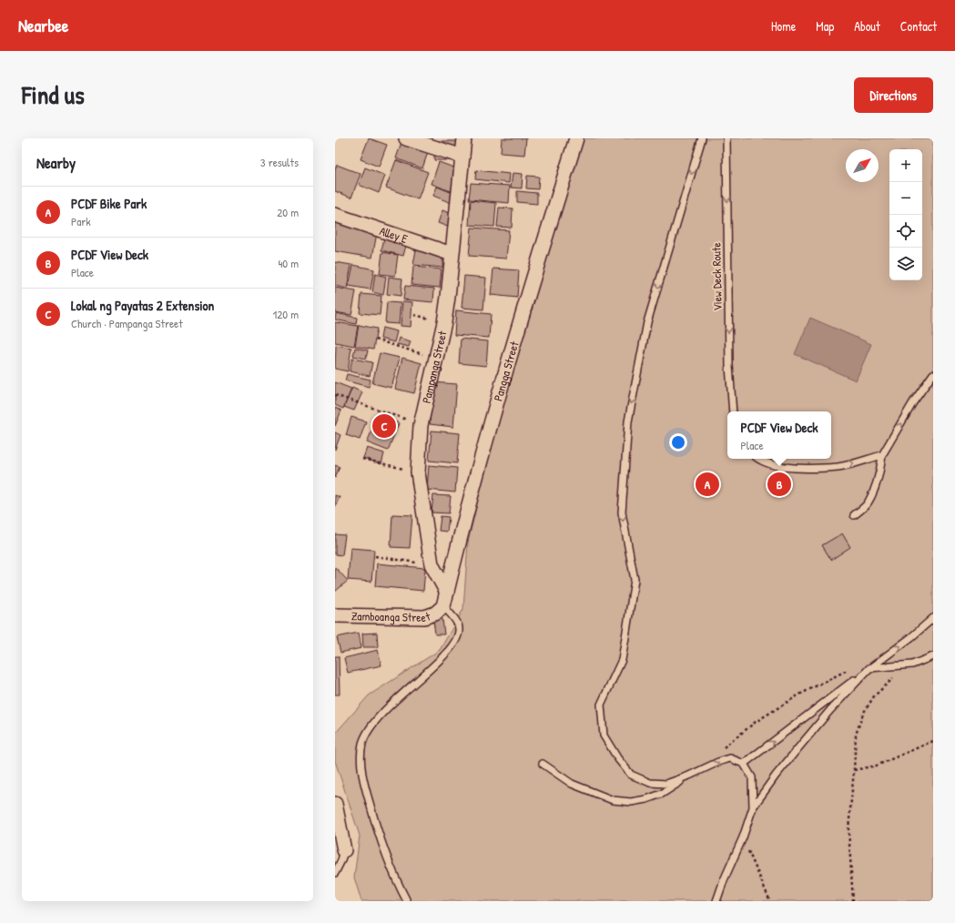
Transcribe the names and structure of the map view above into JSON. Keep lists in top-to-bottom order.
{
  "streets": {
    "street": [
      "Alley E",
      "Pampanga Street",
      "Pangga Street",
      "Zamboanga Street"
    ],
    "lane": ["View Deck Route"]
  },
  "crossings": [
    ["Alley E", "Pampanga Street"],
    ["Pampanga Street", "Pangga Street"],
    ["Pangga Street", "Zamboanga Street"]
  ],
  "one_way": ["View Deck Route"],
  "north": "top right",
  "page": {
    "header": "Nearbee",
    "nav": [
      "Home",
      "Map",
      "About",
      "Contact"
    ],
    "title": "Find us",
    "buttons": "Directions",
    "heading": ["Nearby", "3 results"],
    "map_buttons": ["+", "−"],
    "list": [
      {
        "mark": "A",
        "name": "PCDF Bike Park",
        "note": "Park",
        "value": "20 m"
      },
      {
        "mark": "B",
        "name": "PCDF View Deck",
        "note": "Place",
        "value": "40 m"
      },
      {
        "mark": "C",
        "name": "Lokal ng Payatas 2 Extension",
        "note": "Church · Pampanga Street",
        "value": "120 m"
      }
    ],
    "popup": ["PCDF View Deck", "Place"],
    "pins": ["C", "A", "B"]
  }
}
